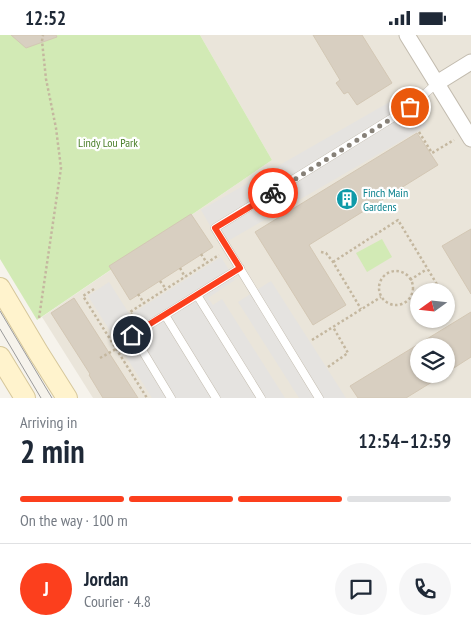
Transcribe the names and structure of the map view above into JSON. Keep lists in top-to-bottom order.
{
  "parks": ["Lindy Lou Park"],
  "places": {
    "building": ["Finch Main Gardens"]
  },
  "north": "left",
  "page": {
    "status": "12:52",
    "heading": ["2 min", "Arriving in", "12:54–12:59"],
    "panel": ["Jordan", "Courier · 4.8"],
    "bar": "On the way · 100 m",
    "round": "J"
  }
}
